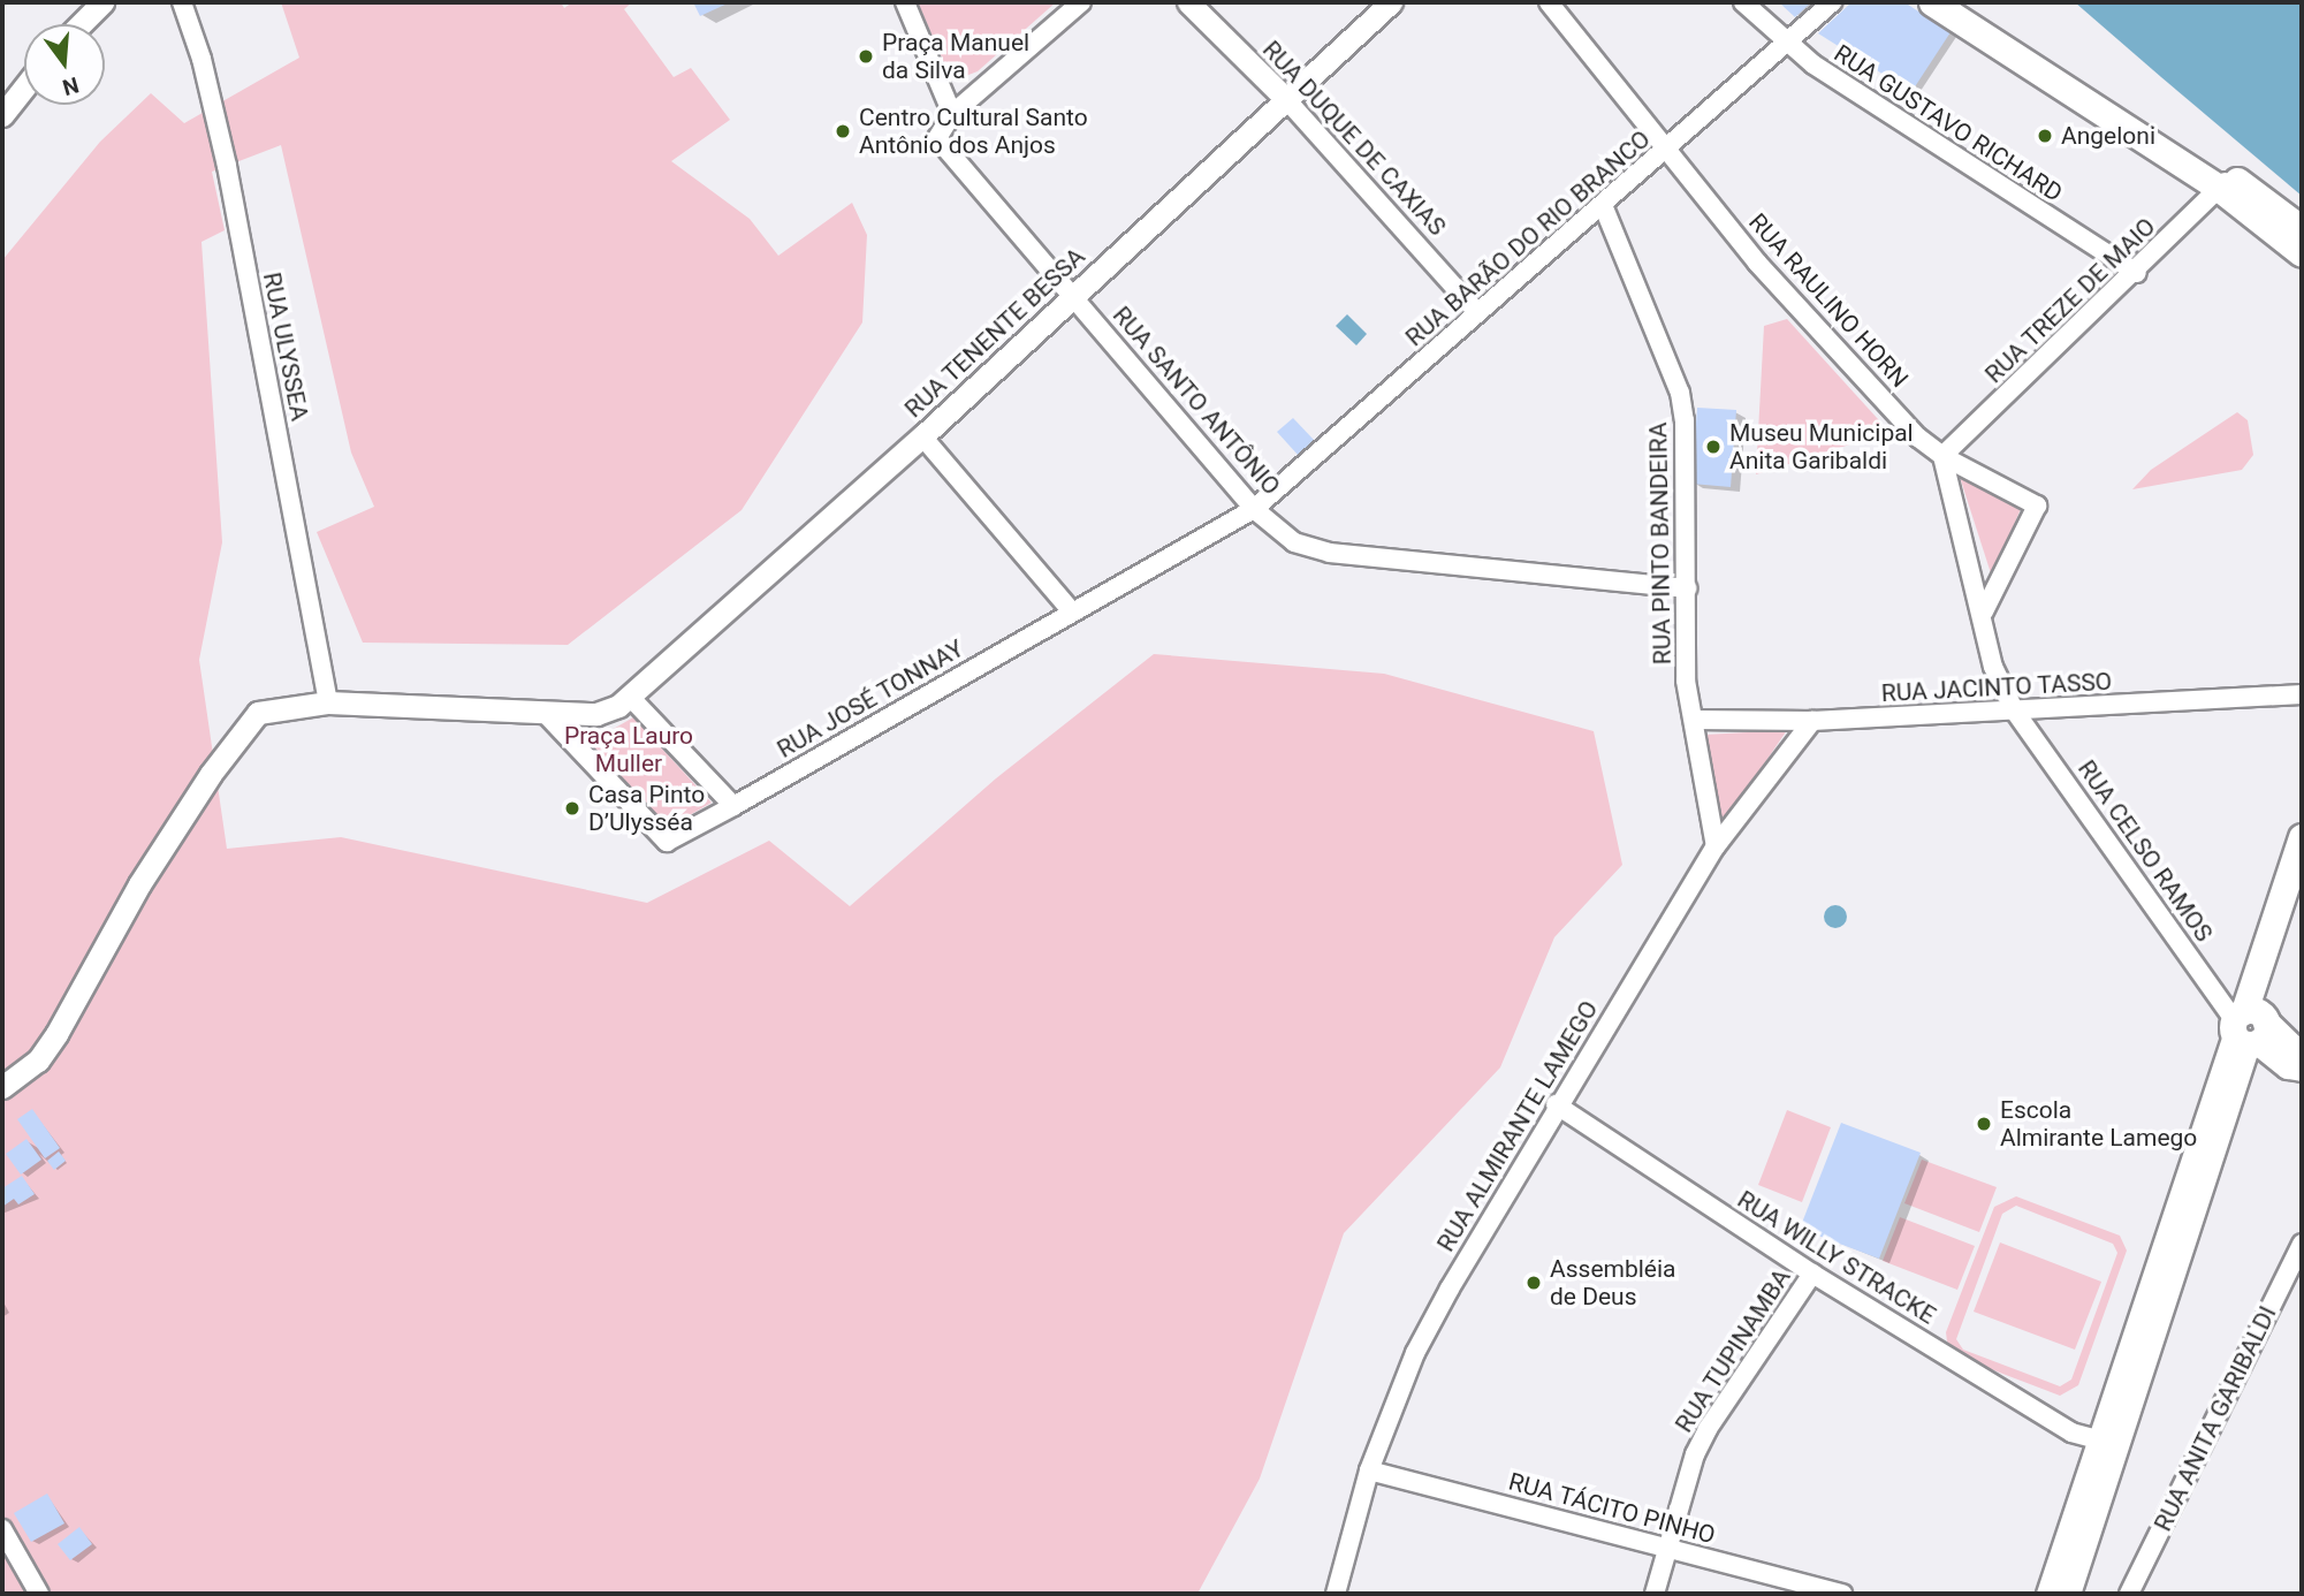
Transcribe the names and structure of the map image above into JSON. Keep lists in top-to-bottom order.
{
  "streets": {
    "street": [
      "RUA GUSTAVO RICHARD",
      "RUA DUQUE DE CAXIAS",
      "RUA BARÃO DO RIO BRANCO",
      "RUA RAULINO HORN",
      "RUA TREZE DE MAIO",
      "RUA TENENTE BESSA",
      "RUA ULYSSEA",
      "RUA SANTO ANTÔNIO",
      "RUA PINTO BANDEIRA",
      "RUA JACINTO TASSO",
      "RUA JOSÉ TONNAY",
      "RUA CELSO RAMOS",
      "RUA ALMIRANTE LAMEGO",
      "RUA WILLY STRACKE",
      "RUA TUPINAMBA",
      "RUA ANITA GARIBALDI",
      "RUA TÁCITO PINHO"
    ]
  },
  "crossings": [
    ["RUA GUSTAVO RICHARD", "RUA BARÃO DO RIO BRANCO"],
    ["RUA GUSTAVO RICHARD", "RUA TREZE DE MAIO"],
    ["RUA DUQUE DE CAXIAS", "RUA BARÃO DO RIO BRANCO"],
    ["RUA DUQUE DE CAXIAS", "RUA TENENTE BESSA"],
    ["RUA BARÃO DO RIO BRANCO", "RUA RAULINO HORN"],
    ["RUA BARÃO DO RIO BRANCO", "RUA SANTO ANTÔNIO"],
    ["RUA BARÃO DO RIO BRANCO", "RUA PINTO BANDEIRA"],
    ["RUA BARÃO DO RIO BRANCO", "RUA JOSÉ TONNAY"],
    ["RUA RAULINO HORN", "RUA TREZE DE MAIO"],
    ["RUA TENENTE BESSA", "RUA ULYSSEA"],
    ["RUA TENENTE BESSA", "RUA SANTO ANTÔNIO"],
    ["RUA TENENTE BESSA", "RUA JOSÉ TONNAY"],
    ["RUA SANTO ANTÔNIO", "RUA PINTO BANDEIRA"],
    ["RUA SANTO ANTÔNIO", "RUA JOSÉ TONNAY"],
    ["RUA PINTO BANDEIRA", "RUA JACINTO TASSO"],
    ["RUA PINTO BANDEIRA", "RUA ALMIRANTE LAMEGO"],
    ["RUA JACINTO TASSO", "RUA CELSO RAMOS"],
    ["RUA JACINTO TASSO", "RUA ALMIRANTE LAMEGO"],
    ["RUA ALMIRANTE LAMEGO", "RUA WILLY STRACKE"],
    ["RUA ALMIRANTE LAMEGO", "RUA TÁCITO PINHO"],
    ["RUA WILLY STRACKE", "RUA TUPINAMBA"],
    ["RUA TUPINAMBA", "RUA TÁCITO PINHO"]
  ],
  "parks": ["Praça Lauro Muller"],
  "places": [
    "Praça Manuel da Silva",
    "Centro Cultural Santo Antônio dos Anjos",
    "Angeloni",
    "Museu Municipal Anita Garibaldi",
    "Casa Pinto D’Ulysséa",
    "Escola Almirante Lamego",
    "Assembléia de Deus"
  ],
  "north": "bottom"
}
